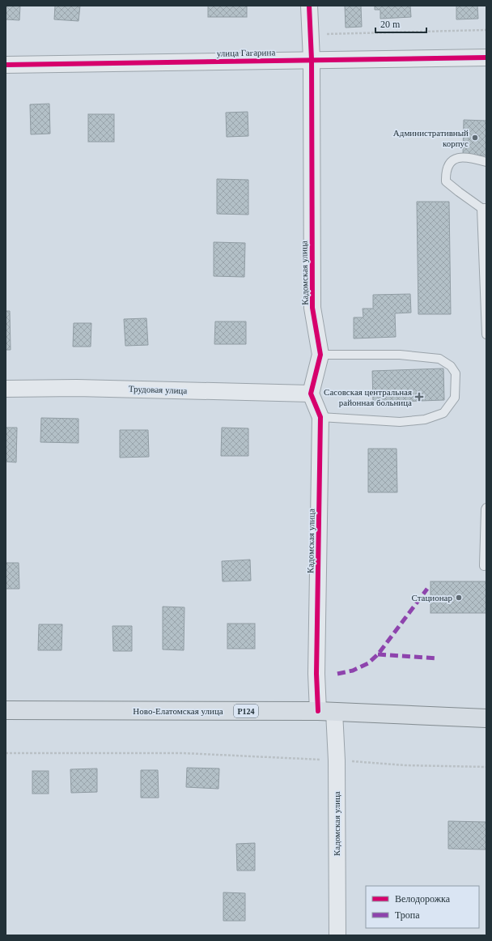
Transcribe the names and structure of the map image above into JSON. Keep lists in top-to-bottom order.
{
  "streets": {
    "main road": ["Ново-Елатомская улица", "Р124"],
    "street": ["улица Гагарина", "Кадомская улица", "Трудовая улица"]
  },
  "crossings": [
    ["улица Гагарина", "Кадомская улица"],
    ["Кадомская улица", "Трудовая улица"],
    ["Кадомская улица", "Ново-Елатомская улица"]
  ],
  "places": {
    "other": ["Административный корпус", "Стационар"],
    "health": ["Сасовская центральная районная больница"]
  },
  "legend": ["Велодорожка", "Тропа"],
  "scale_bar": "20 m"
}
